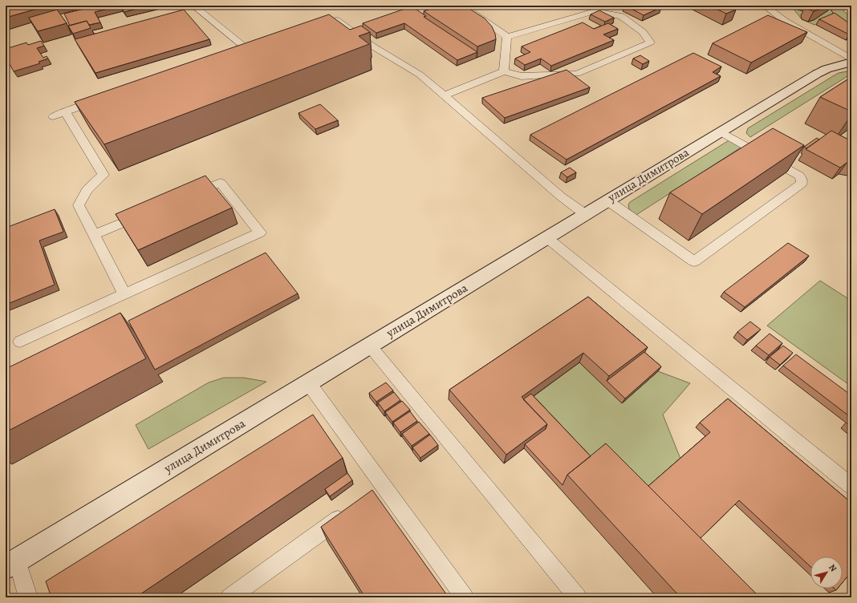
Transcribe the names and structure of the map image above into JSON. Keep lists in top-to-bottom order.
{
  "streets": {
    "main road": ["улица Димитрова"]
  },
  "north": "top right"
}
